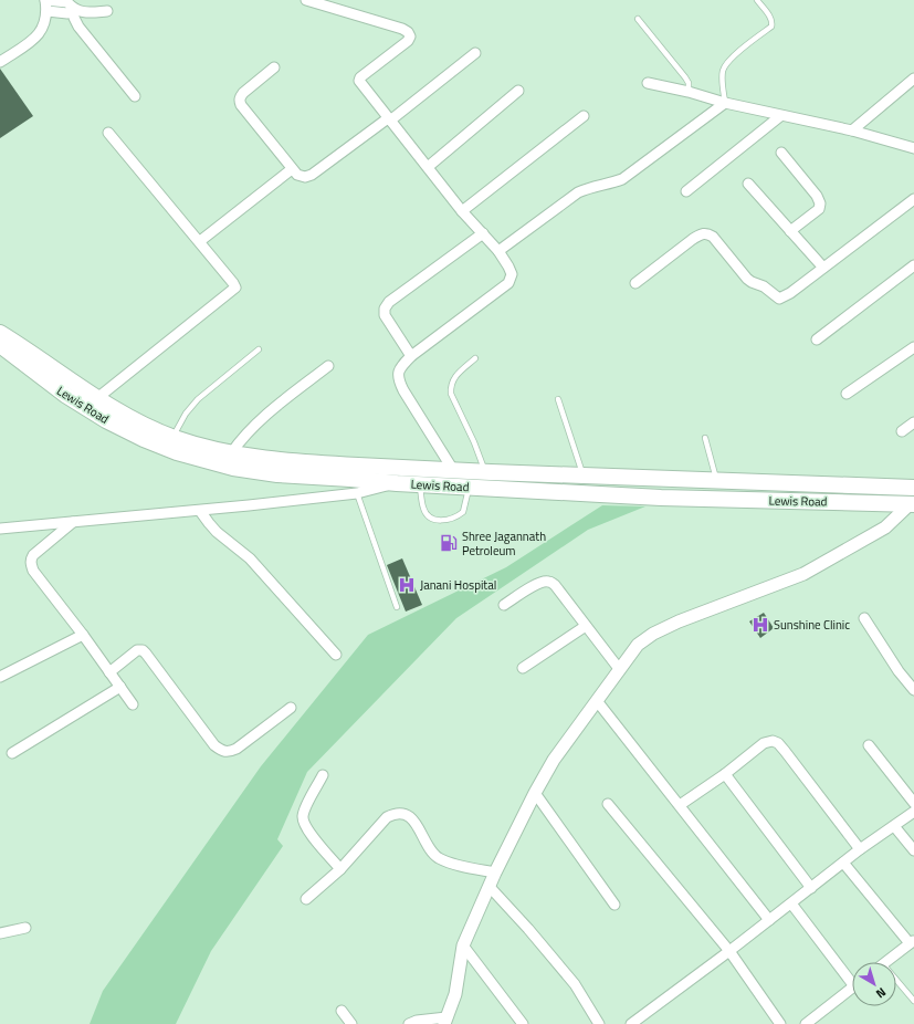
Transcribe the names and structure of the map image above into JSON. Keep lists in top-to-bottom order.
{
  "streets": {
    "main road": ["Lewis Road"]
  },
  "places": {
    "fuel station": ["Shree Jagannath Petroleum"],
    "hospital": ["Janani Hospital", "Sunshine Clinic"]
  },
  "north": "bottom right"
}
